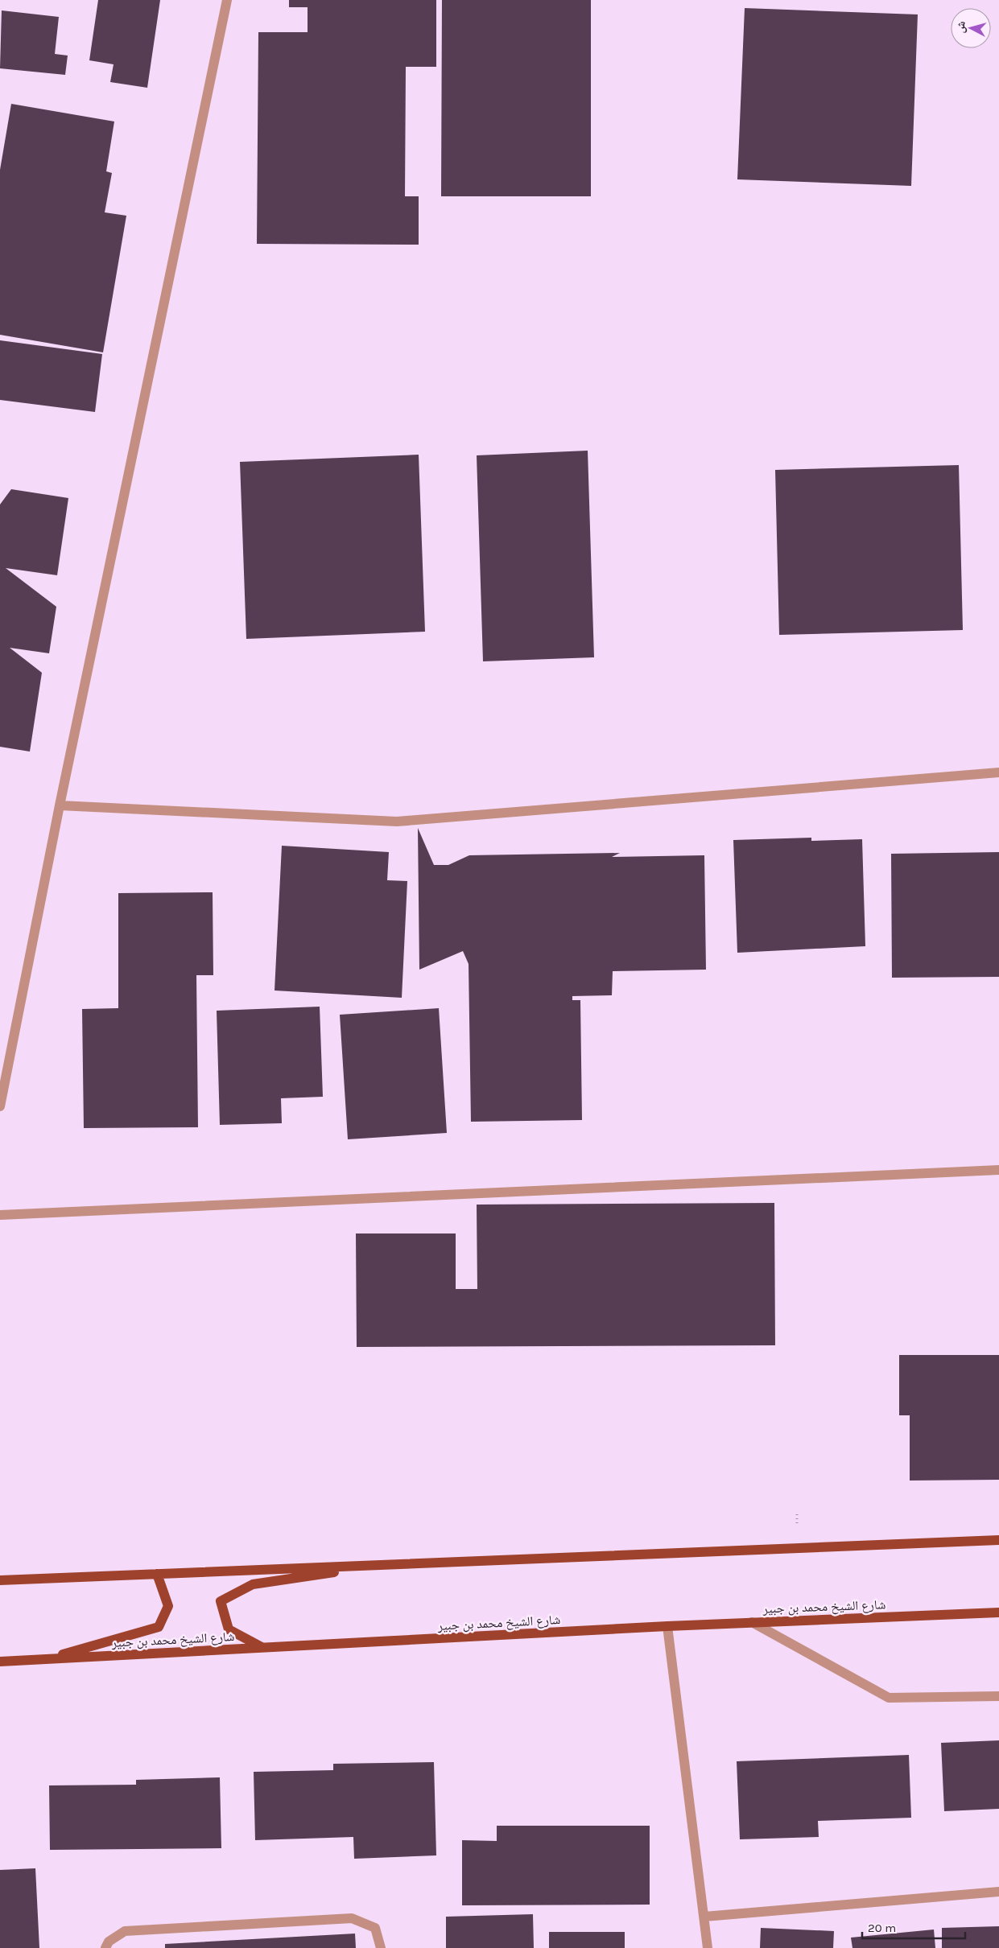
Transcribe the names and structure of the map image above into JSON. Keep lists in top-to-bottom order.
{
  "streets": {
    "main road": ["شارع الشيخ محمد بن جبير"]
  },
  "scale_bar": "20 m",
  "north": "left"
}
